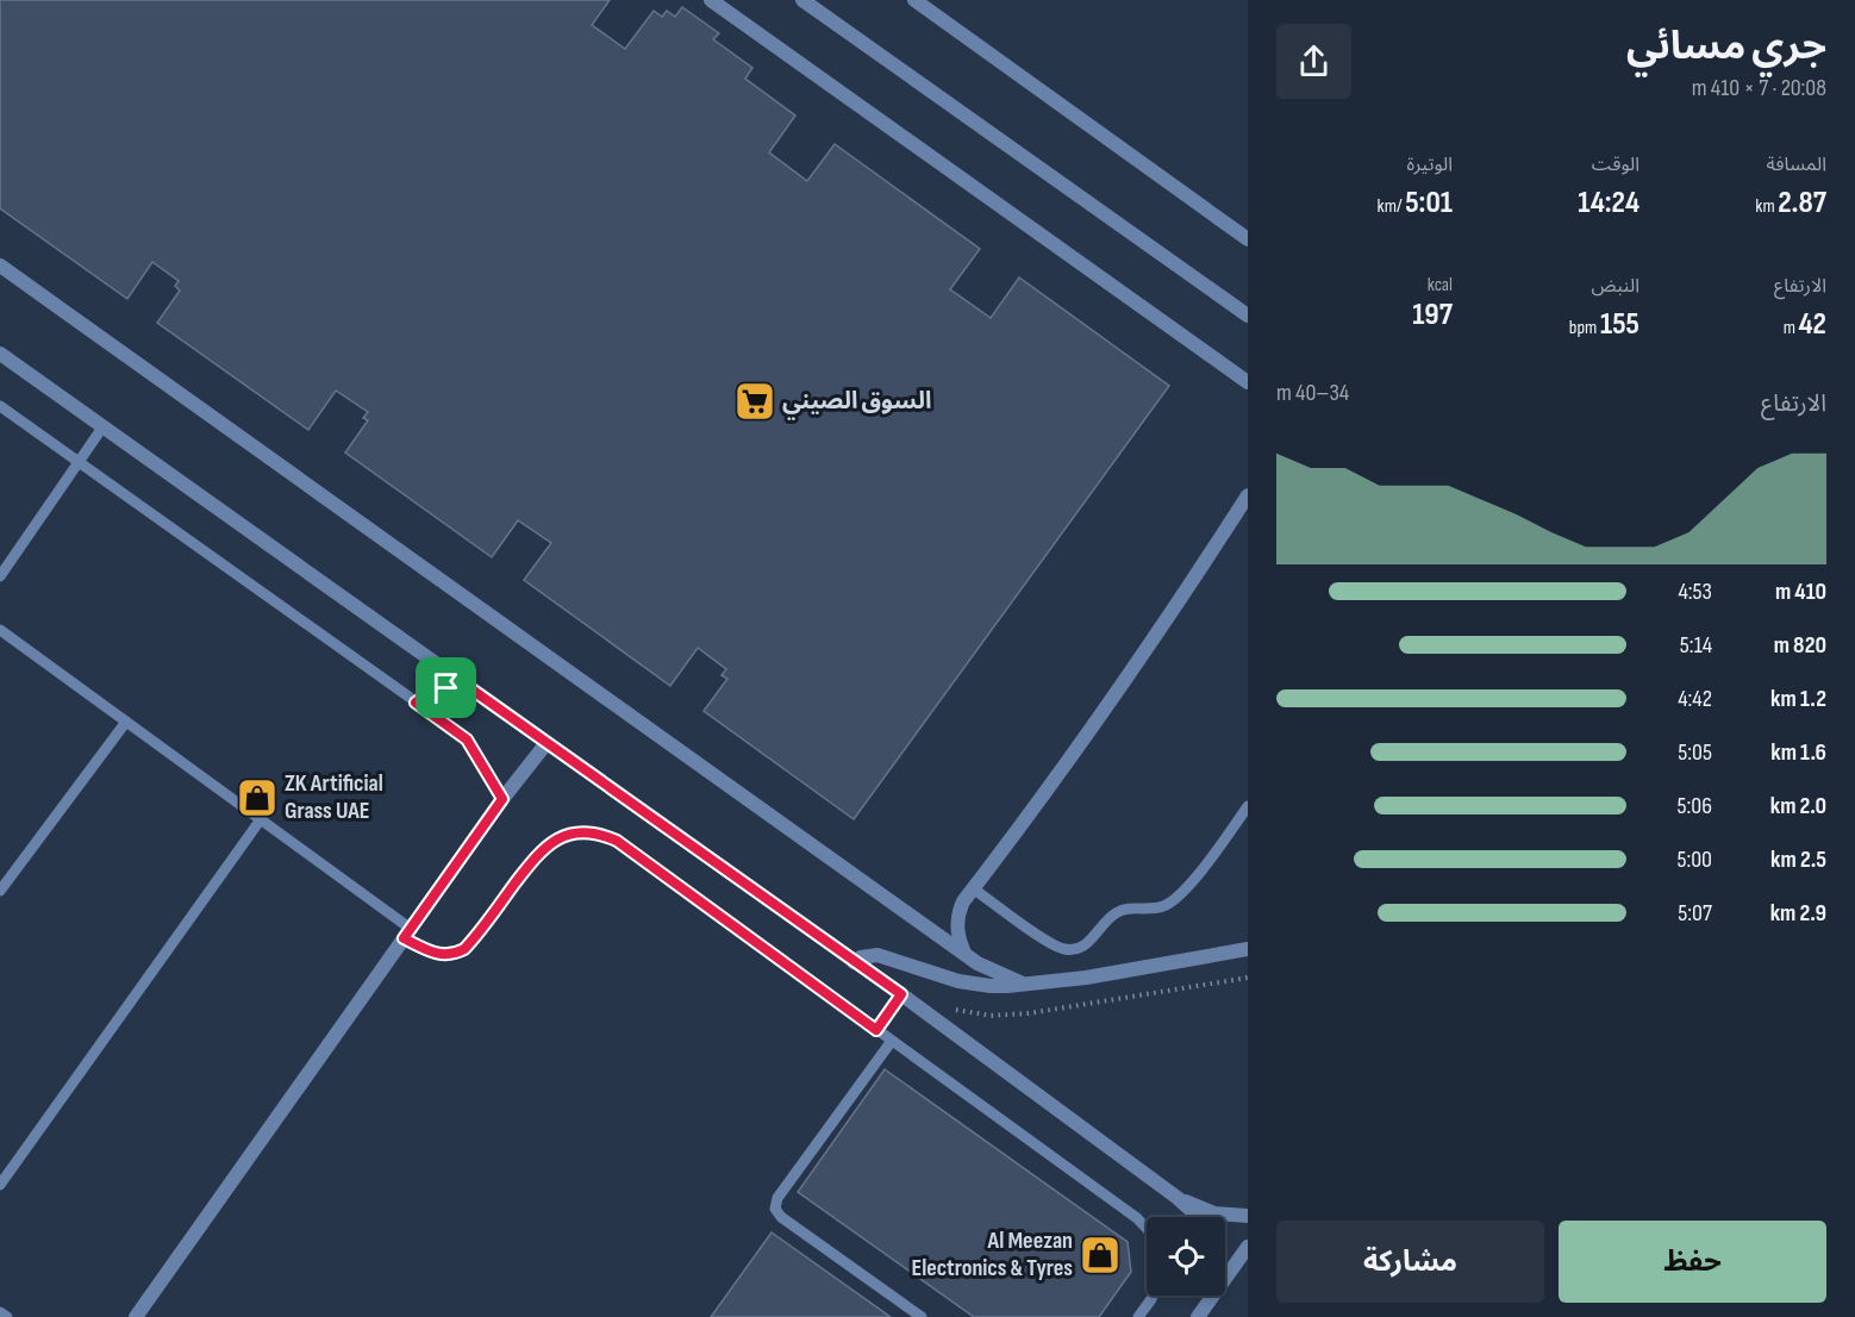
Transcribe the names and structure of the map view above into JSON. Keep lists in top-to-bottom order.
{
  "places": {
    "supermarket": ["السوق الصيني"],
    "shop": ["ZK Artificial Grass UAE", "Al Meezan Electronics & Tyres"]
  },
  "page": {
    "heading": ["جري مسائي", "20:08 · 7 × 410 m"],
    "stats": [
      ["المسافة", "2.87 km"],
      ["الوقت", "14:24"],
      ["الوتيرة", "5:01 /km"],
      ["الارتفاع", "42 m"],
      ["النبض", "155 bpm"],
      ["kcal", "197"]
    ],
    "chart": ["الارتفاع", "34–40 m"],
    "list": [
      {
        "name": "410 m",
        "note": "4:53"
      },
      {
        "name": "820 m",
        "note": "5:14"
      },
      {
        "name": "1.2 km",
        "note": "4:42"
      },
      {
        "name": "1.6 km",
        "note": "5:05"
      },
      {
        "name": "2.0 km",
        "note": "5:06"
      },
      {
        "name": "2.5 km",
        "note": "5:00"
      },
      {
        "name": "2.9 km",
        "note": "5:07"
      }
    ],
    "buttons": ["حفظ", "مشاركة"]
  }
}
